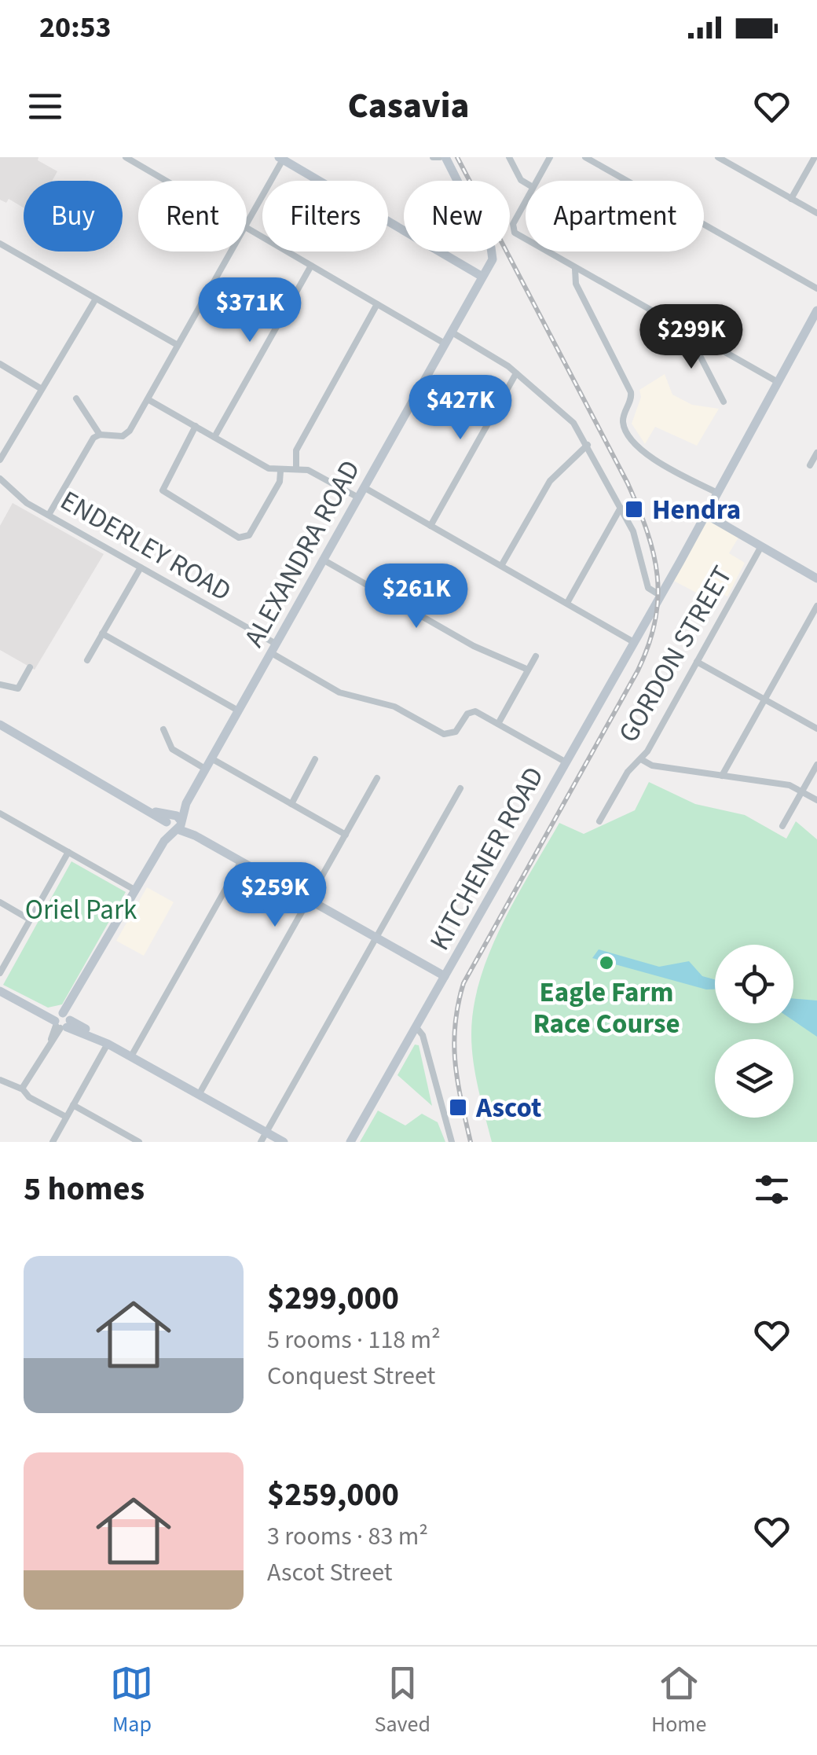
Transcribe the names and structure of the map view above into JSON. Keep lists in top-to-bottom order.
{
  "streets": {
    "street": [
      "ENDERLEY ROAD",
      "ALEXANDRA ROAD",
      "GORDON STREET",
      "KITCHENER ROAD"
    ]
  },
  "crossings": [
    ["ENDERLEY ROAD", "ALEXANDRA ROAD"]
  ],
  "parks": ["Oriel Park"],
  "places": {
    "transit": ["Hendra", "Ascot"],
    "other": ["Eagle Farm Race Course"]
  },
  "page": {
    "status": "20:53",
    "header": "Casavia",
    "chip": [
      "Buy",
      "Rent",
      "Filters",
      "New",
      "Apartment"
    ],
    "price": [
      "$371K",
      "$299K",
      "$427K",
      "$261K",
      "$259K"
    ],
    "heading": "5 homes",
    "list": [
      {
        "name": "$299,000",
        "note": "5 rooms · 118 m² · Conquest Street"
      },
      {
        "name": "$259,000",
        "note": "3 rooms · 83 m² · Ascot Street"
      }
    ],
    "tabs": ["Map", "Saved", "Home"]
  }
}
